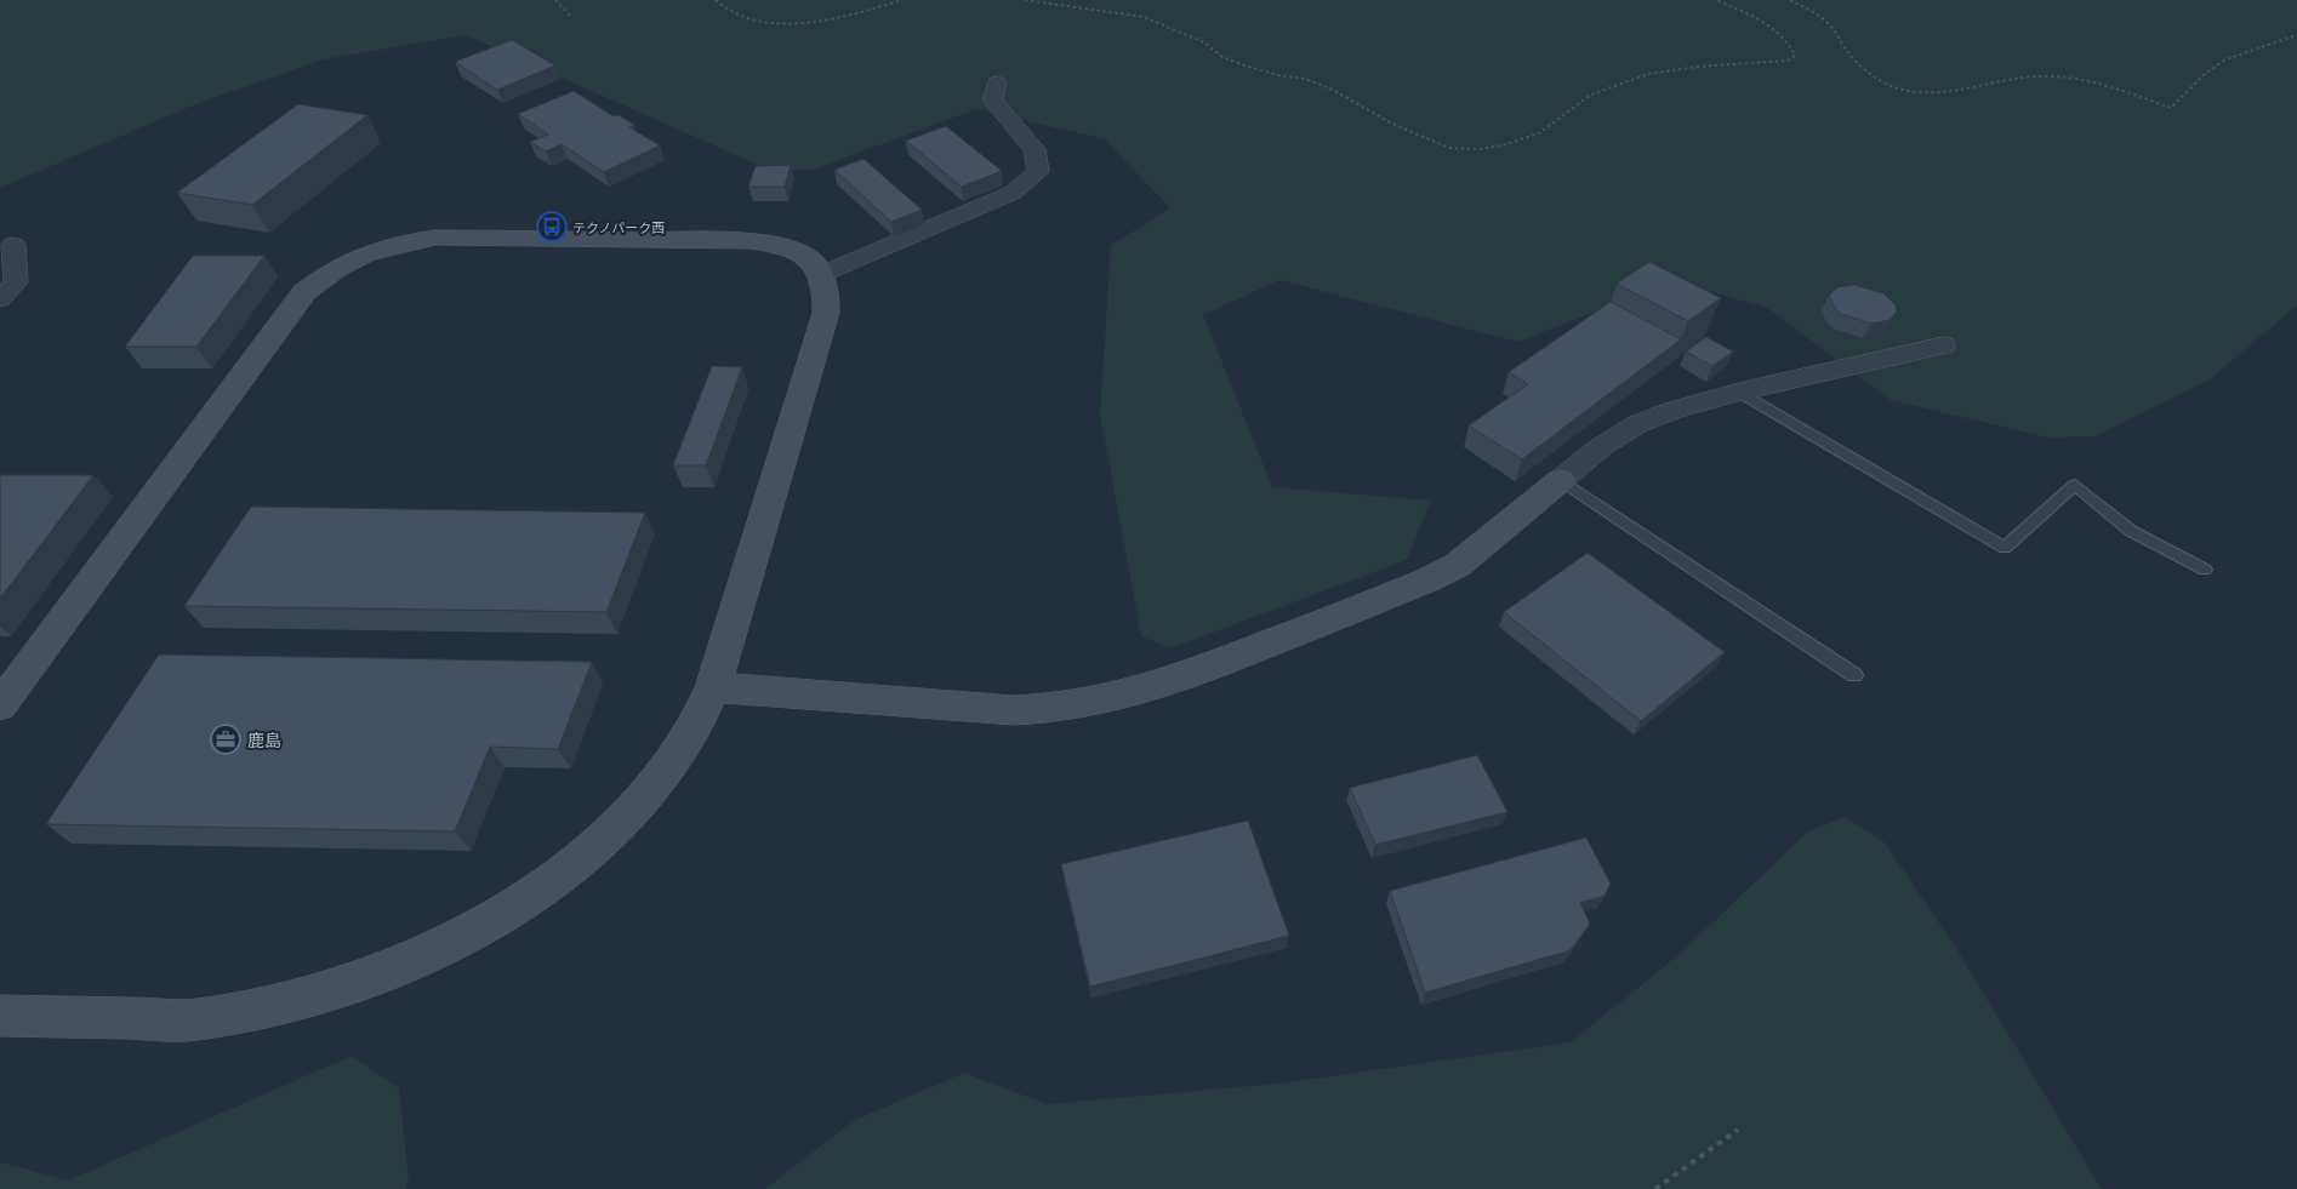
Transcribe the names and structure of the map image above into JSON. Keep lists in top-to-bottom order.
{
  "places": {
    "bus stop": ["テクノパーク西"],
    "office": ["鹿島"]
  }
}
